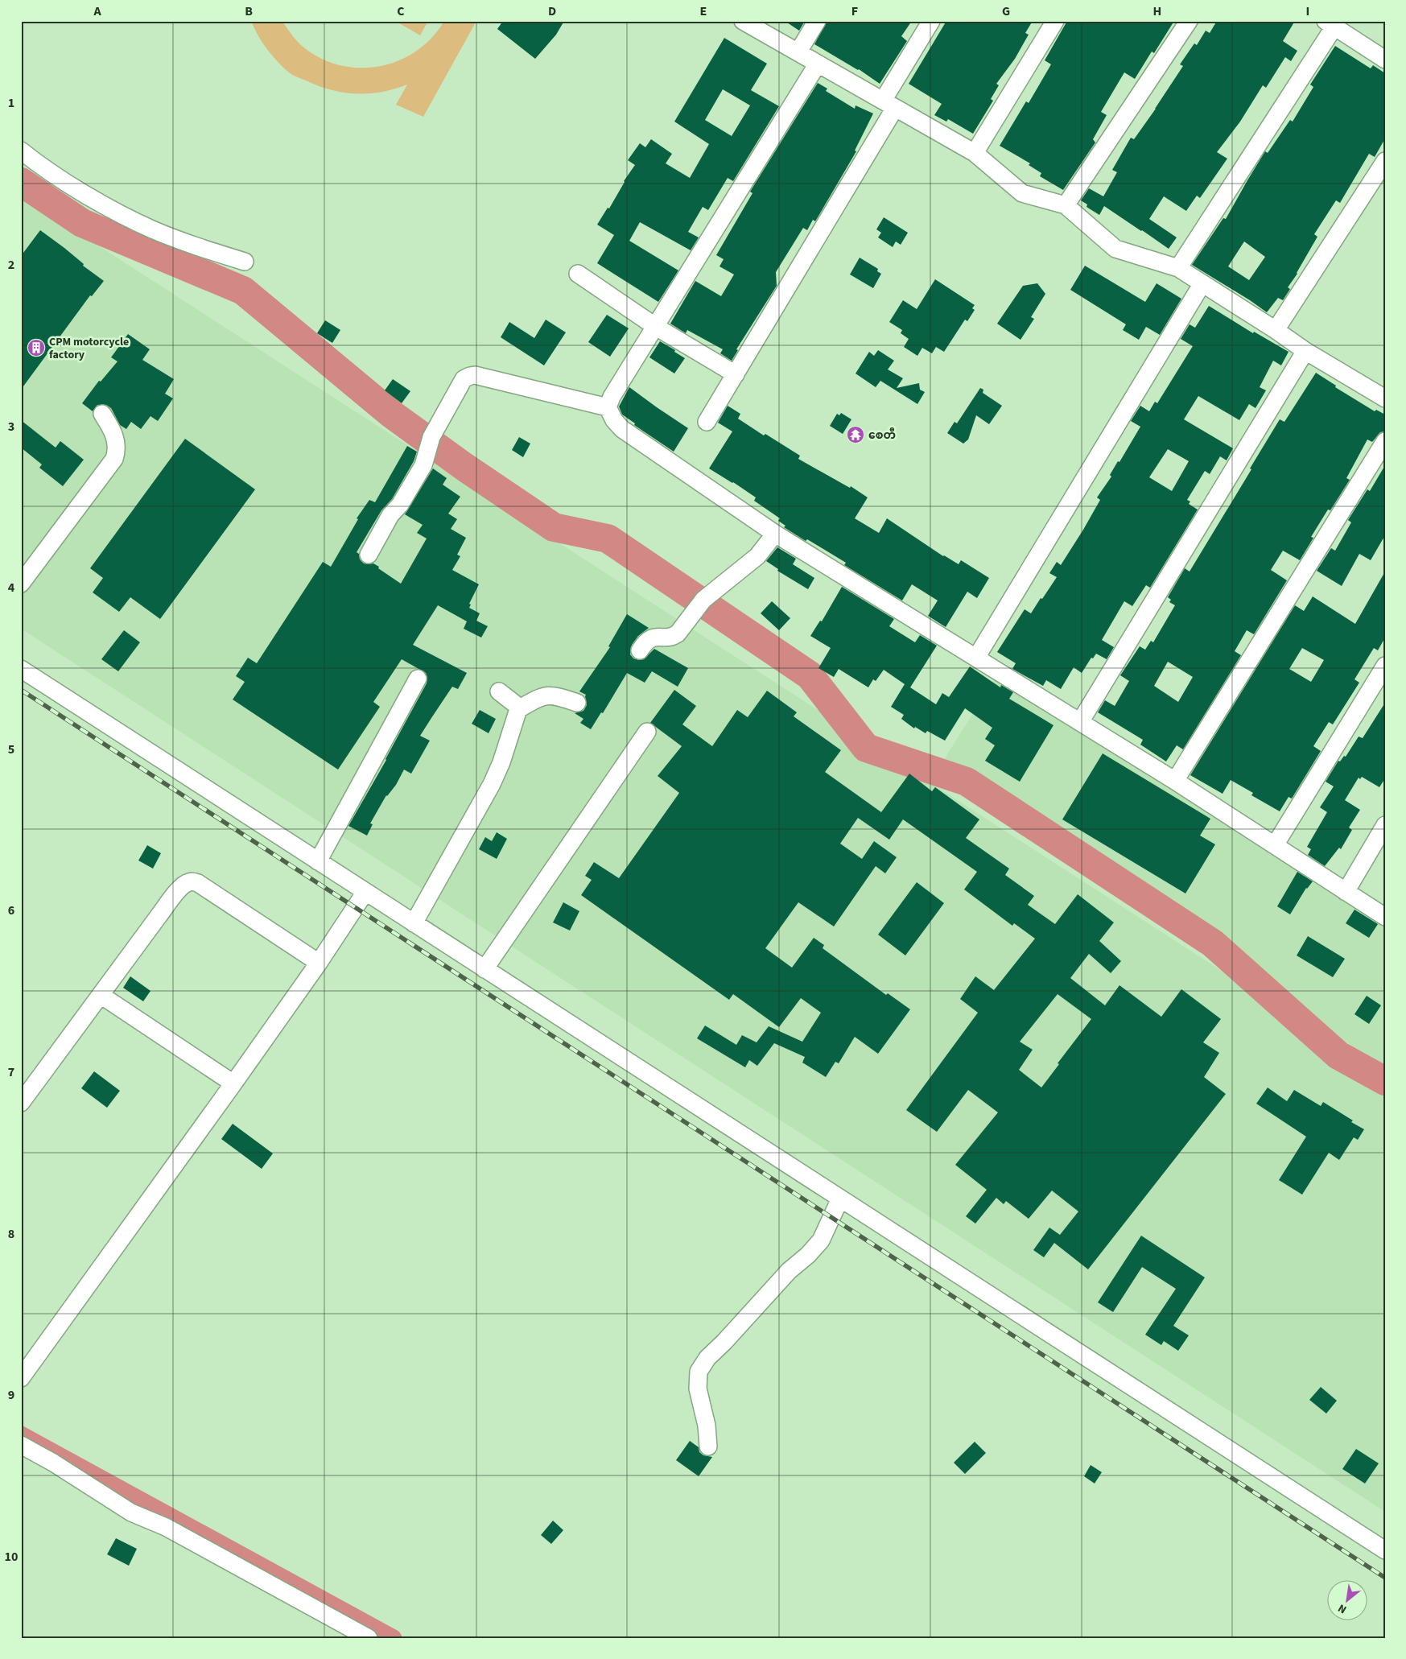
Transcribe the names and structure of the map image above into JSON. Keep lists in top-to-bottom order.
{
  "places": {
    "building": ["CPM motorcycle factory"],
    "temple": ["စေတီ"]
  },
  "north": "bottom left",
  "grid": {
    "columns": [
      "A",
      "B",
      "C",
      "D",
      "E",
      "F",
      "G",
      "H",
      "I"
    ],
    "rows": [
      "1",
      "2",
      "3",
      "4",
      "5",
      "6",
      "7",
      "8",
      "9",
      "10"
    ]
  }
}
